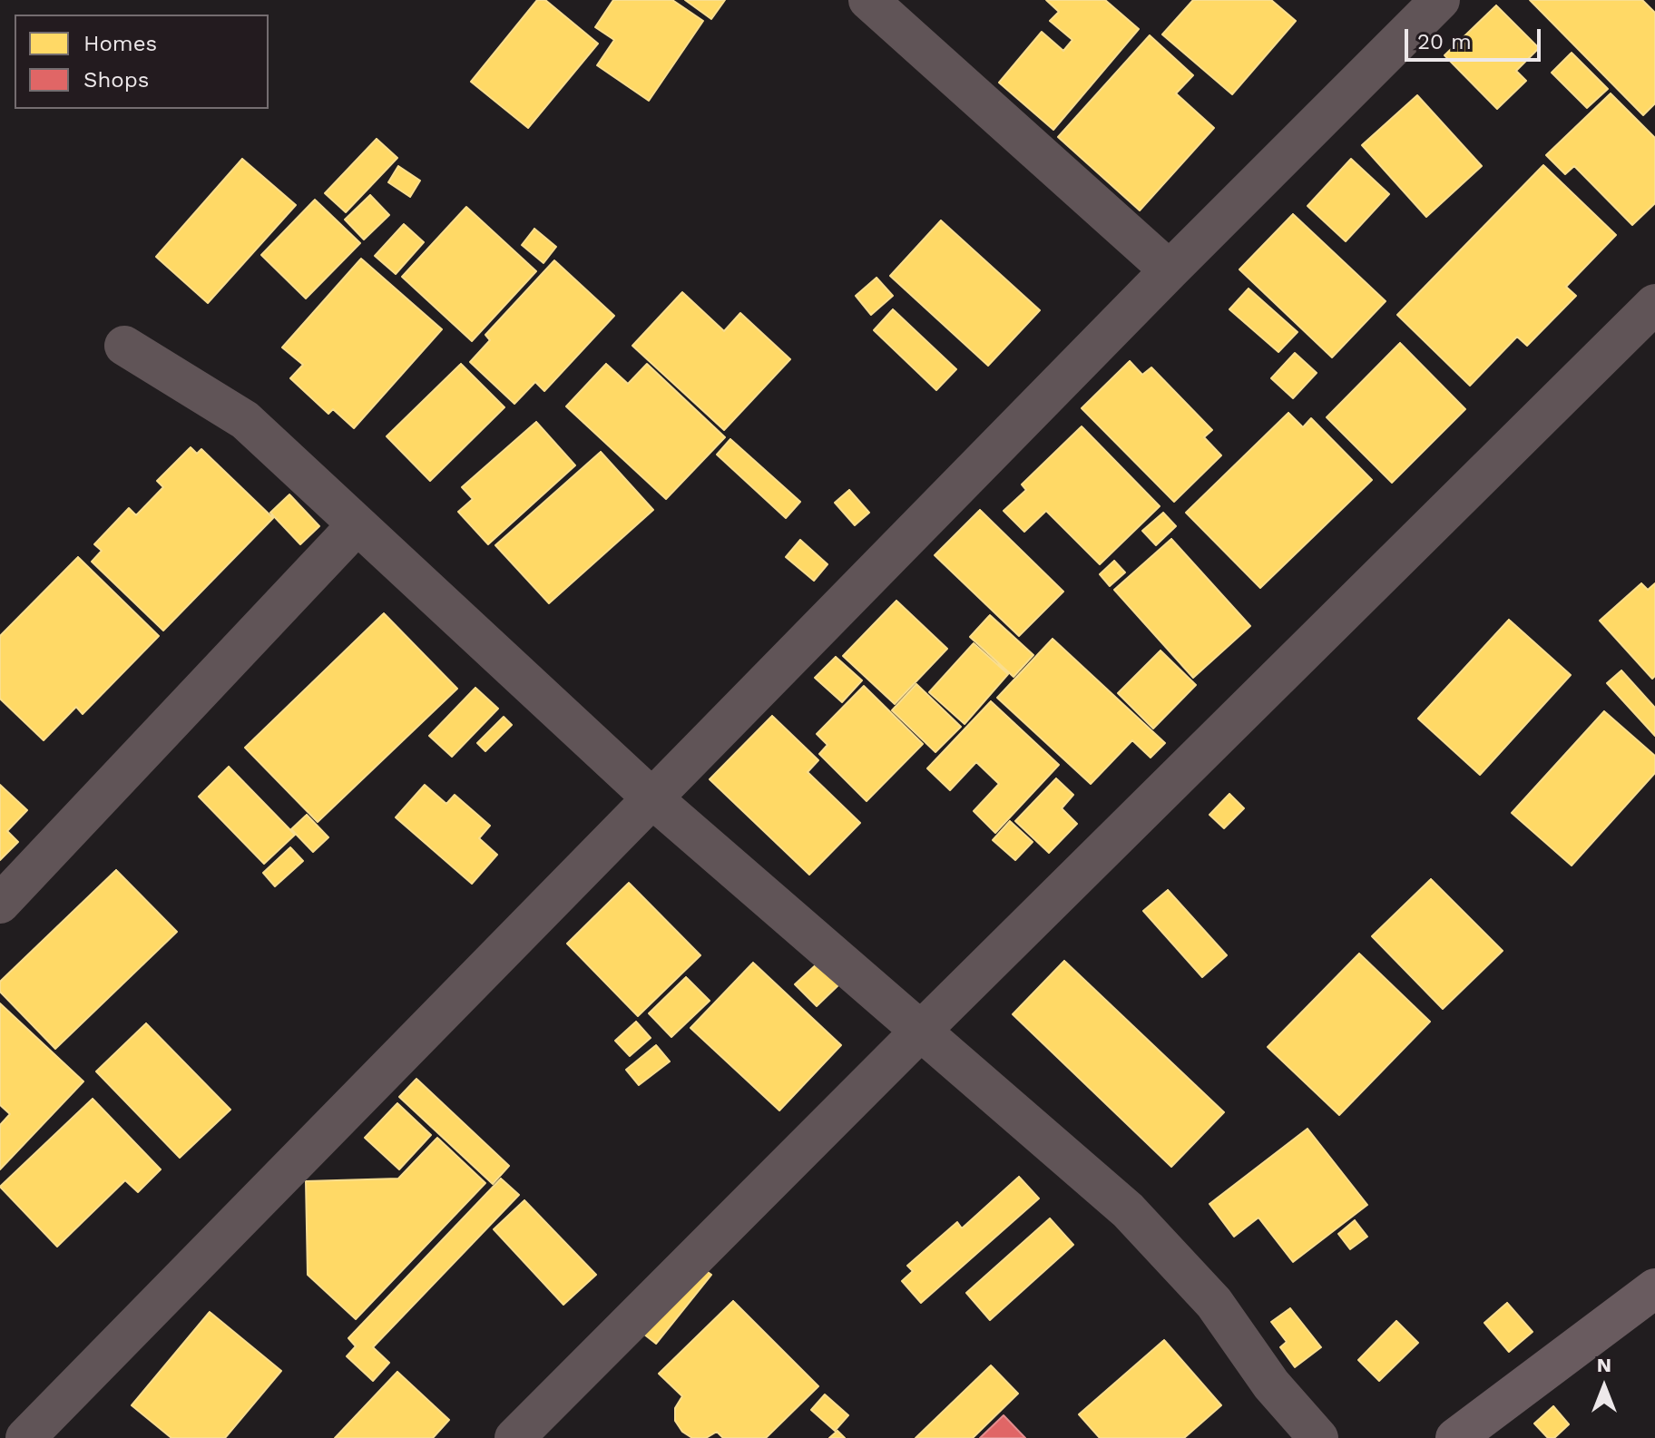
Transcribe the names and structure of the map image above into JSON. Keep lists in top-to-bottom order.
{
  "legend": ["Homes", "Shops"],
  "scale_bar": "20 m",
  "north": "top"
}
